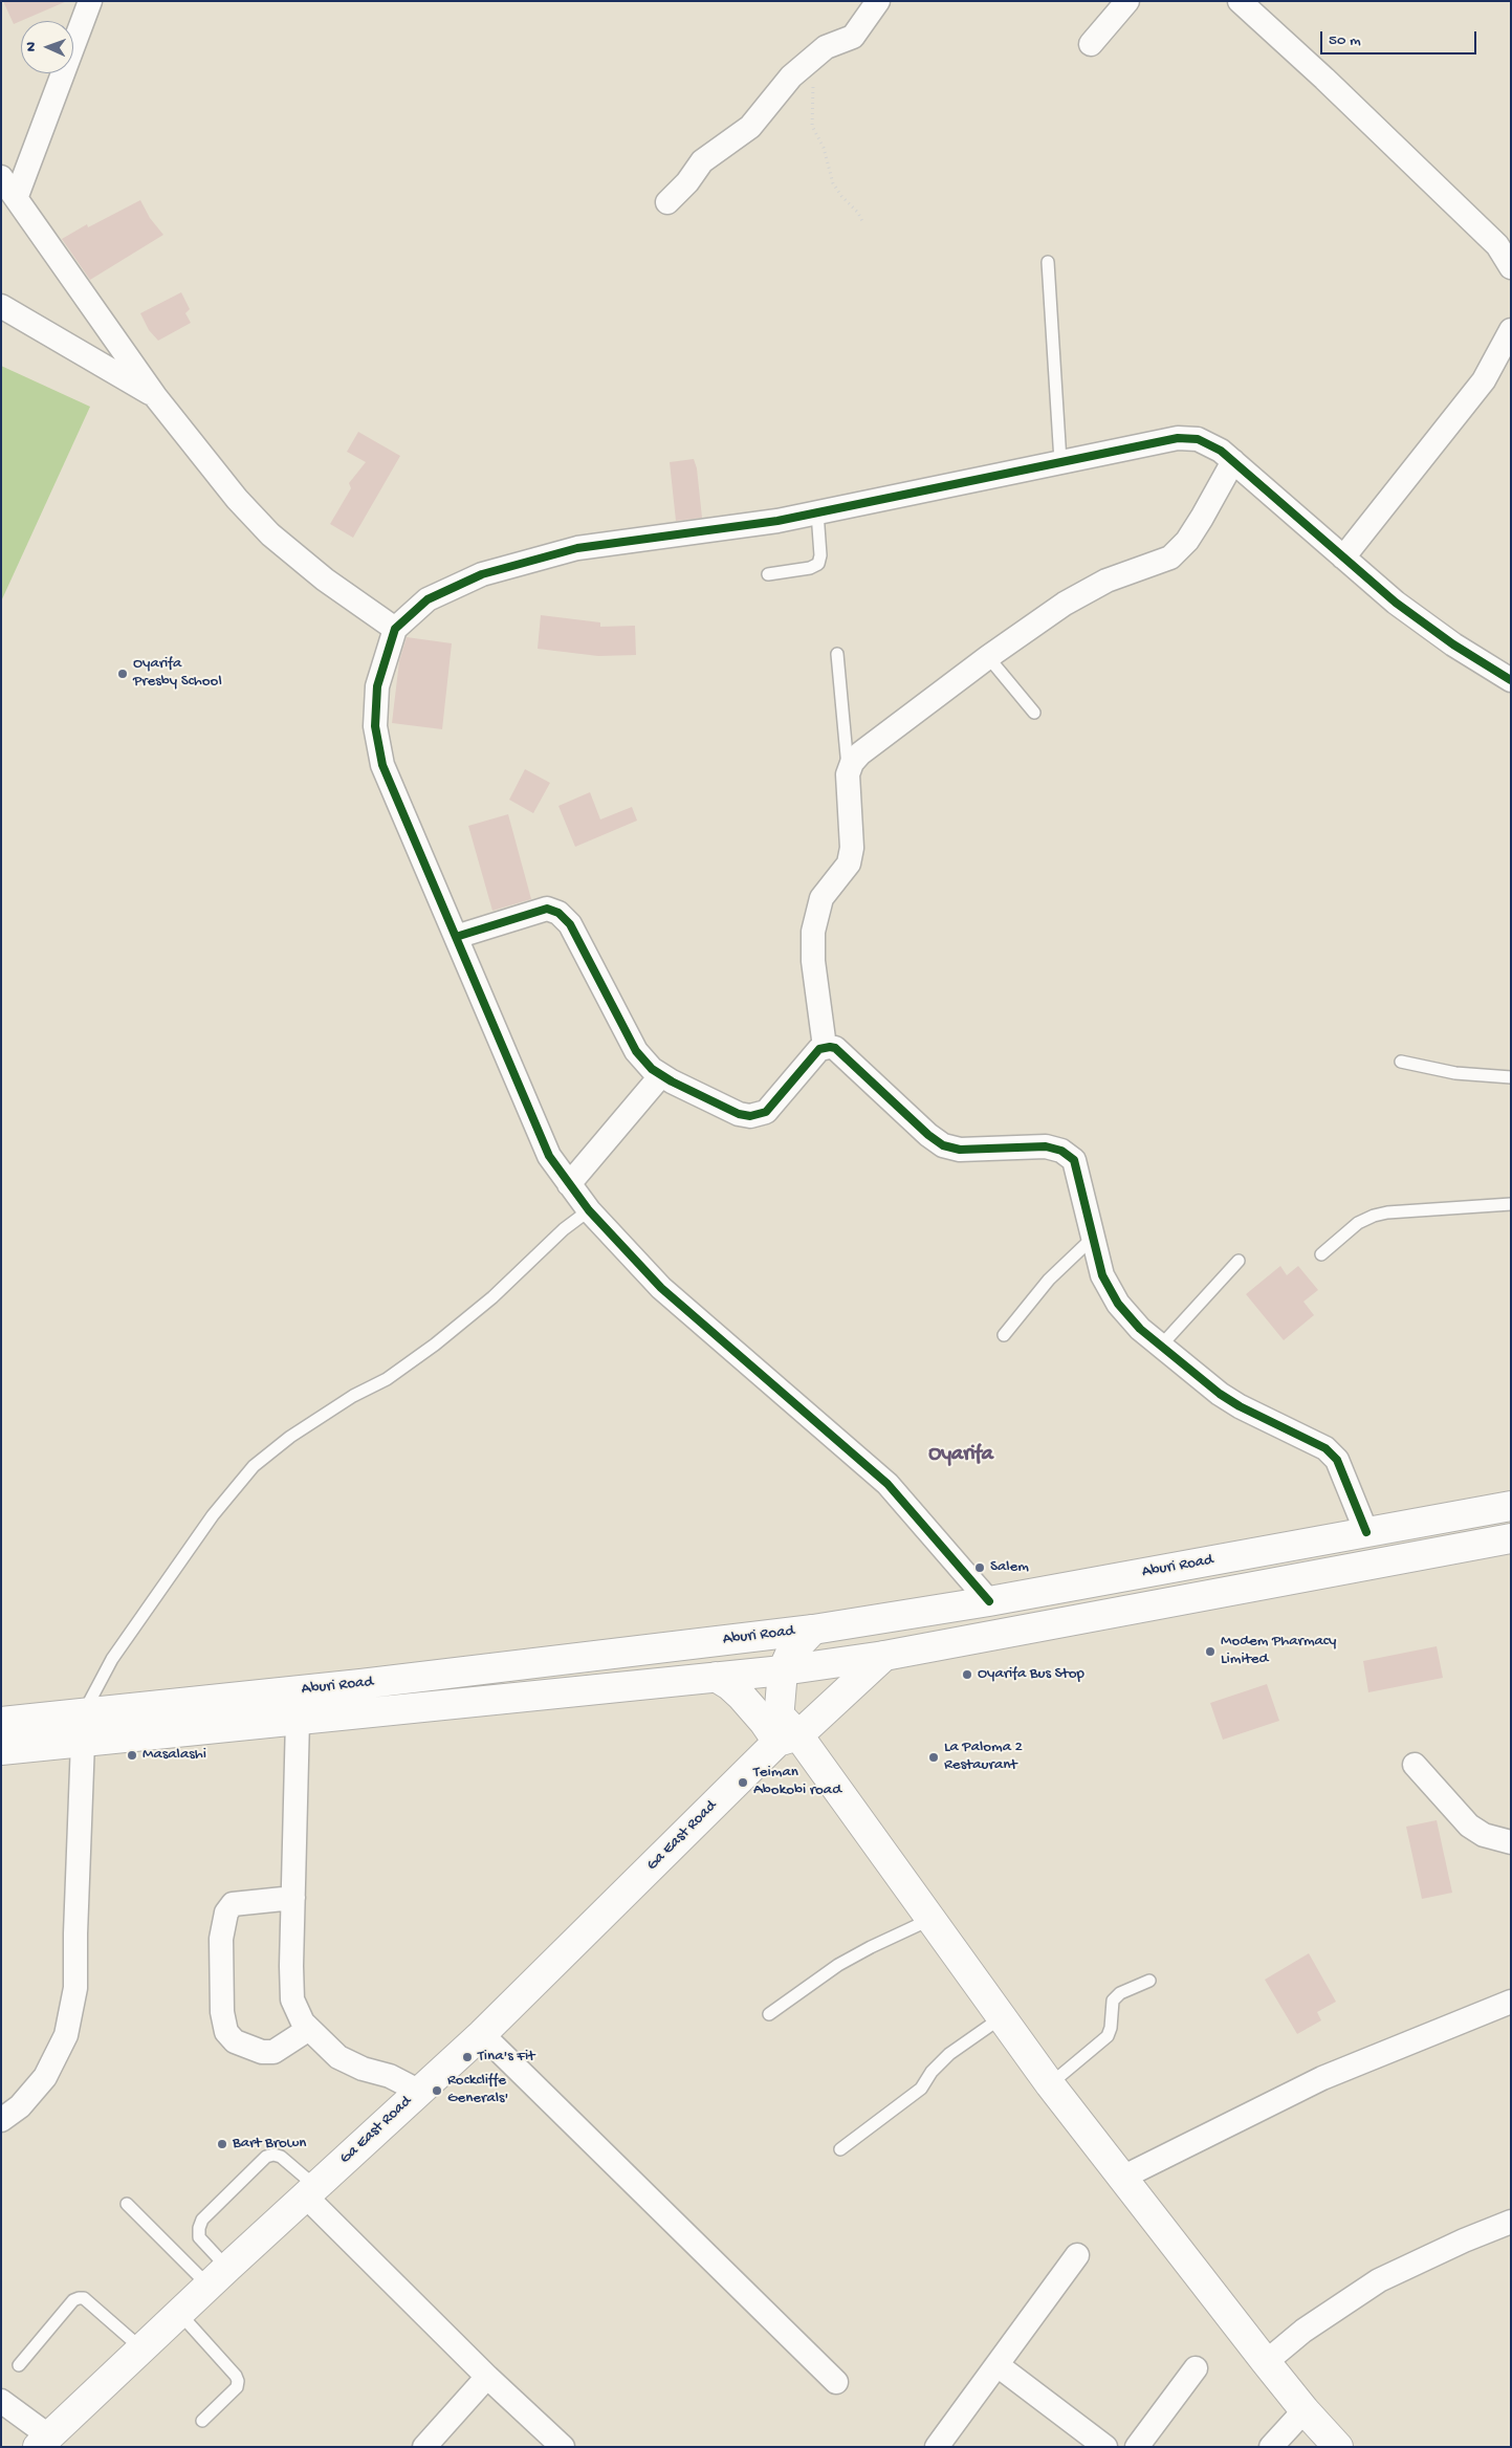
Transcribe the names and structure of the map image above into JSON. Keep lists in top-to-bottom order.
{
  "streets": {
    "main road": ["Aburi Road", "Ga East Road"]
  },
  "crossings": [
    ["Aburi Road", "Ga East Road"]
  ],
  "districts": ["Oyarifa"],
  "places": [
    "Oyarifa Presby School",
    "Salem",
    "Modem Pharmacy Limited",
    "Oyarifa Bus Stop",
    "Masalashi",
    "La Paloma 2 Restaurant",
    "Teiman Abokobi road",
    "Tina's Fit",
    "Rockcliffe Generals'",
    "Bart Brown"
  ],
  "scale_bar": "50 m",
  "north": "left"
}
